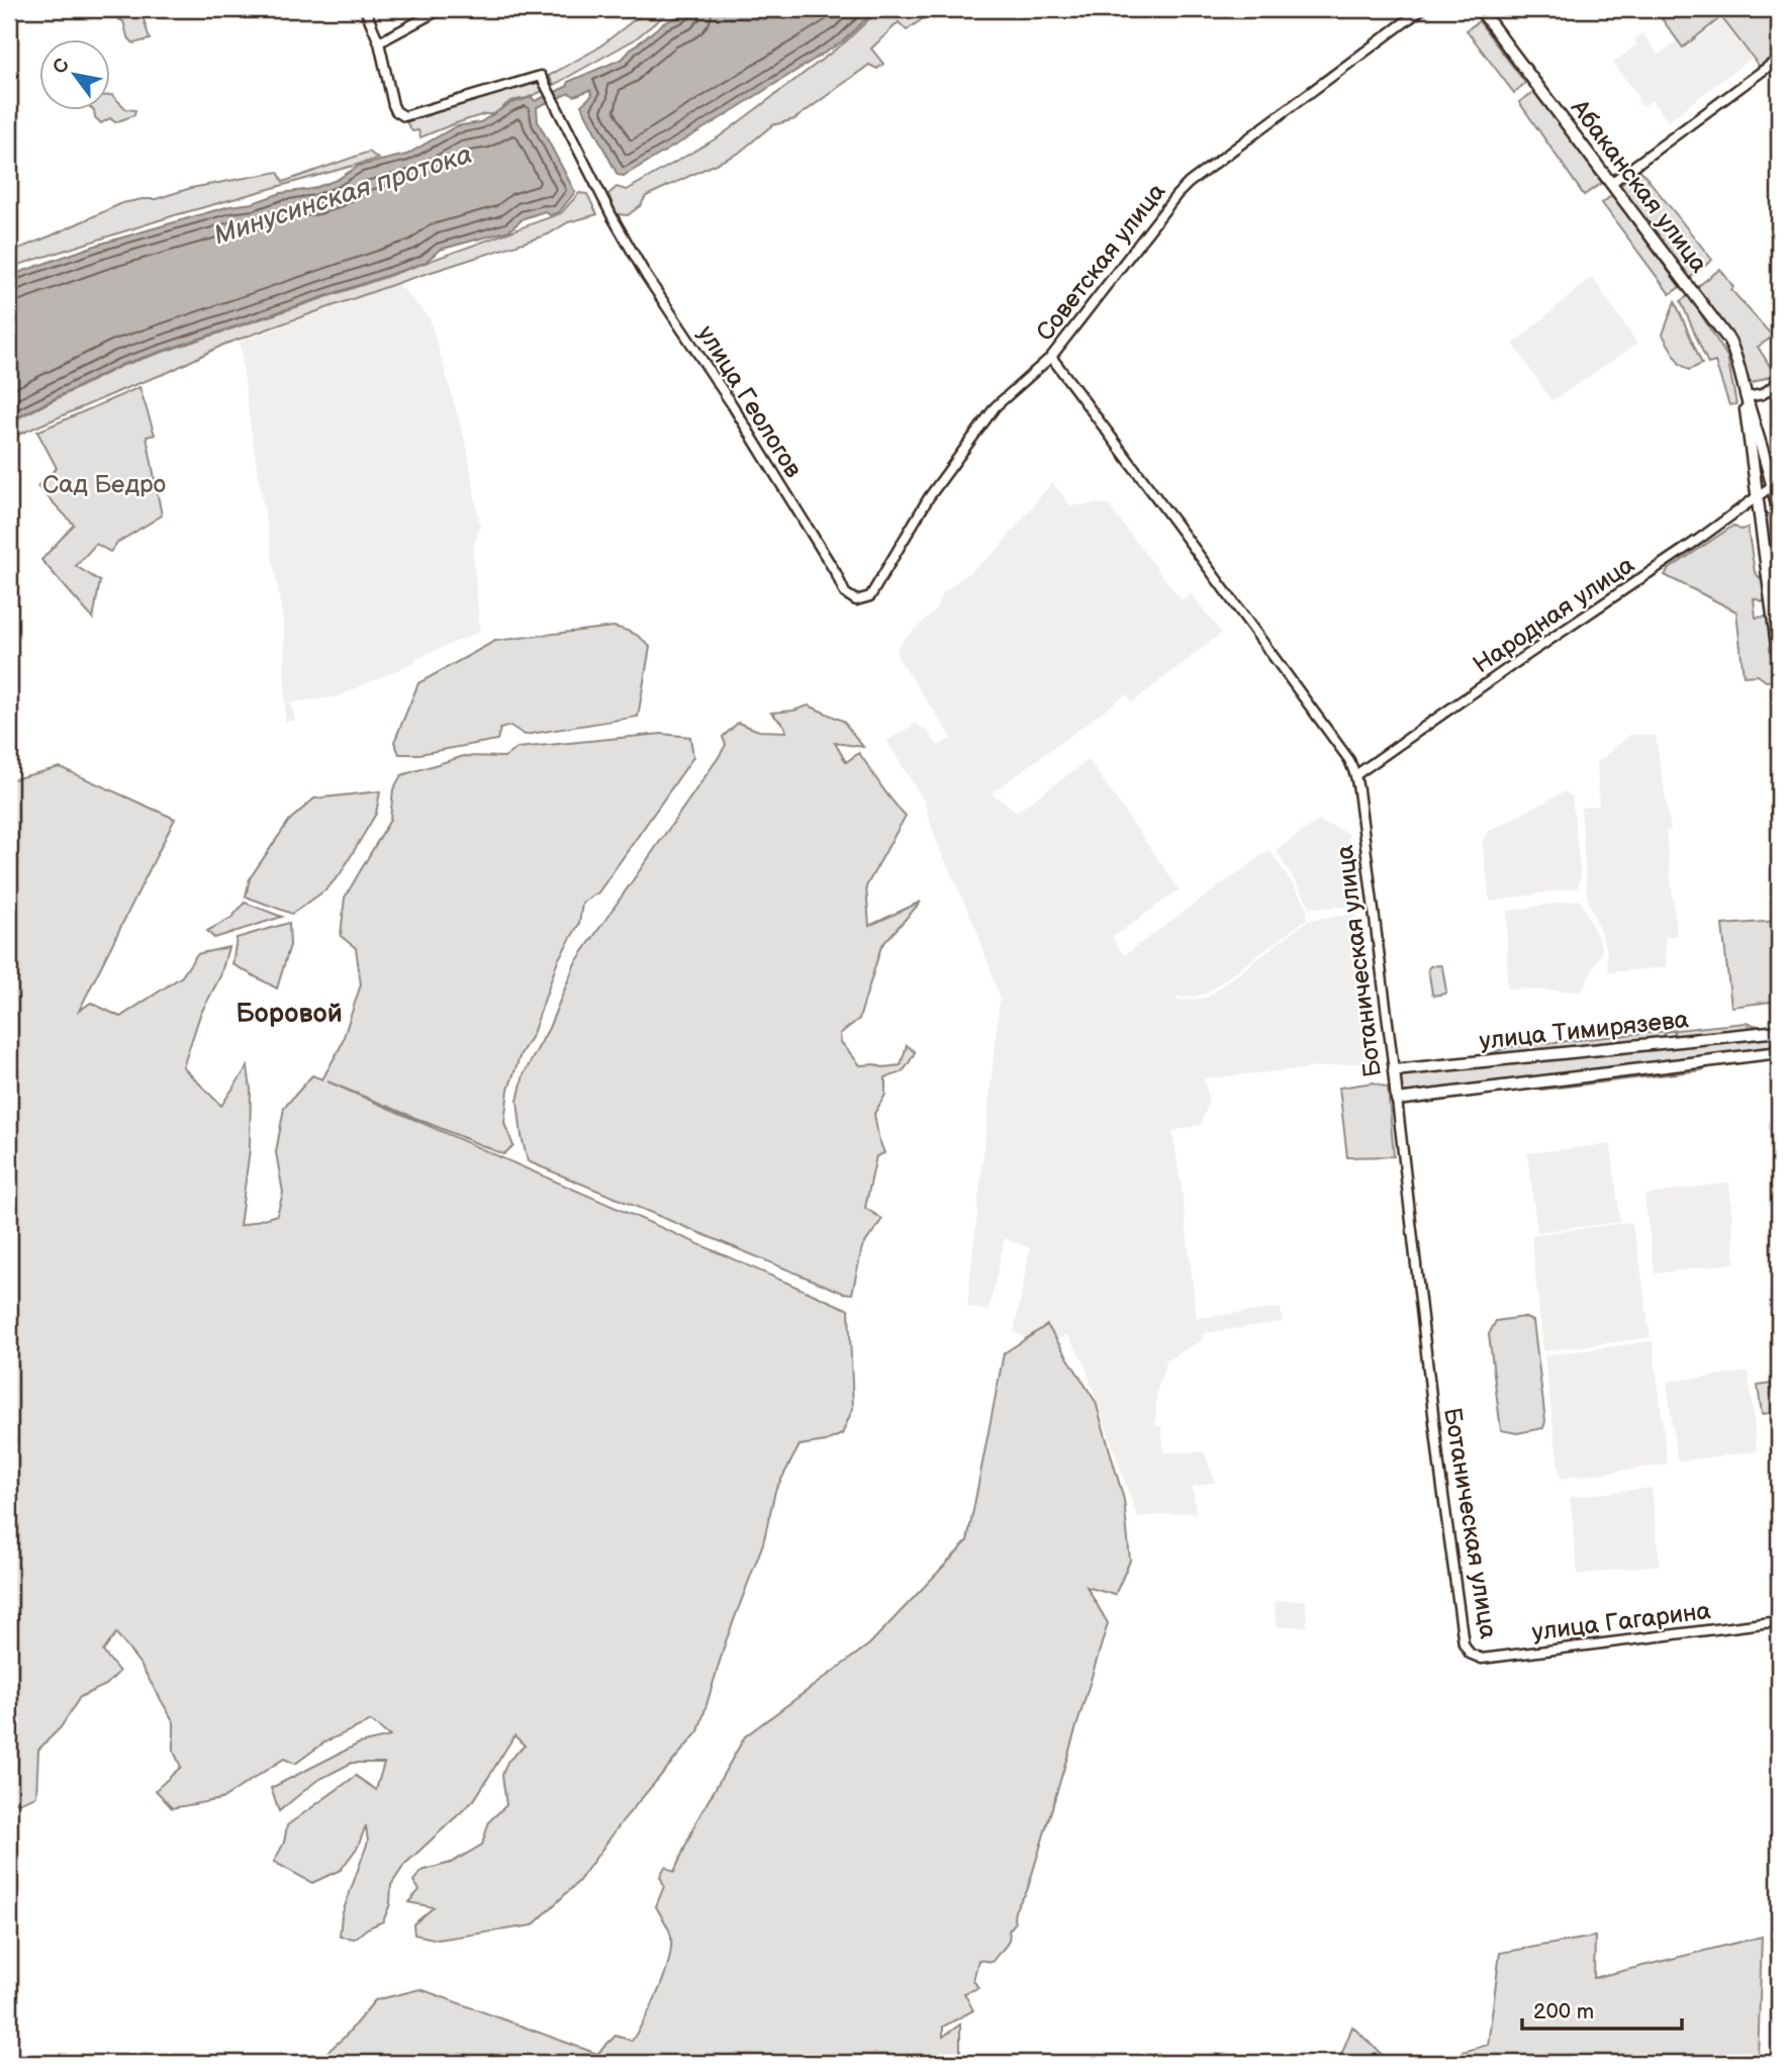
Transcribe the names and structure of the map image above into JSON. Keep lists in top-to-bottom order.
{
  "streets": {
    "main road": ["Абаканская улица", "Ботаническая улица", "улица Тимирязева"],
    "street": [
      "Советская улица",
      "улица Геологов",
      "Народная улица",
      "улица Гагарина"
    ]
  },
  "crossings": [
    ["Абаканская улица", "Народная улица"],
    ["Советская улица", "улица Геологов"],
    ["Советская улица", "Ботаническая улица"],
    ["Народная улица", "Ботаническая улица"],
    ["Ботаническая улица", "улица Тимирязева"],
    ["Ботаническая улица", "улица Гагарина"]
  ],
  "districts": ["Боровой"],
  "water": ["Минусинская протока"],
  "parks": ["Сад Бедро"],
  "scale_bar": "200 m",
  "north": "top left"
}
